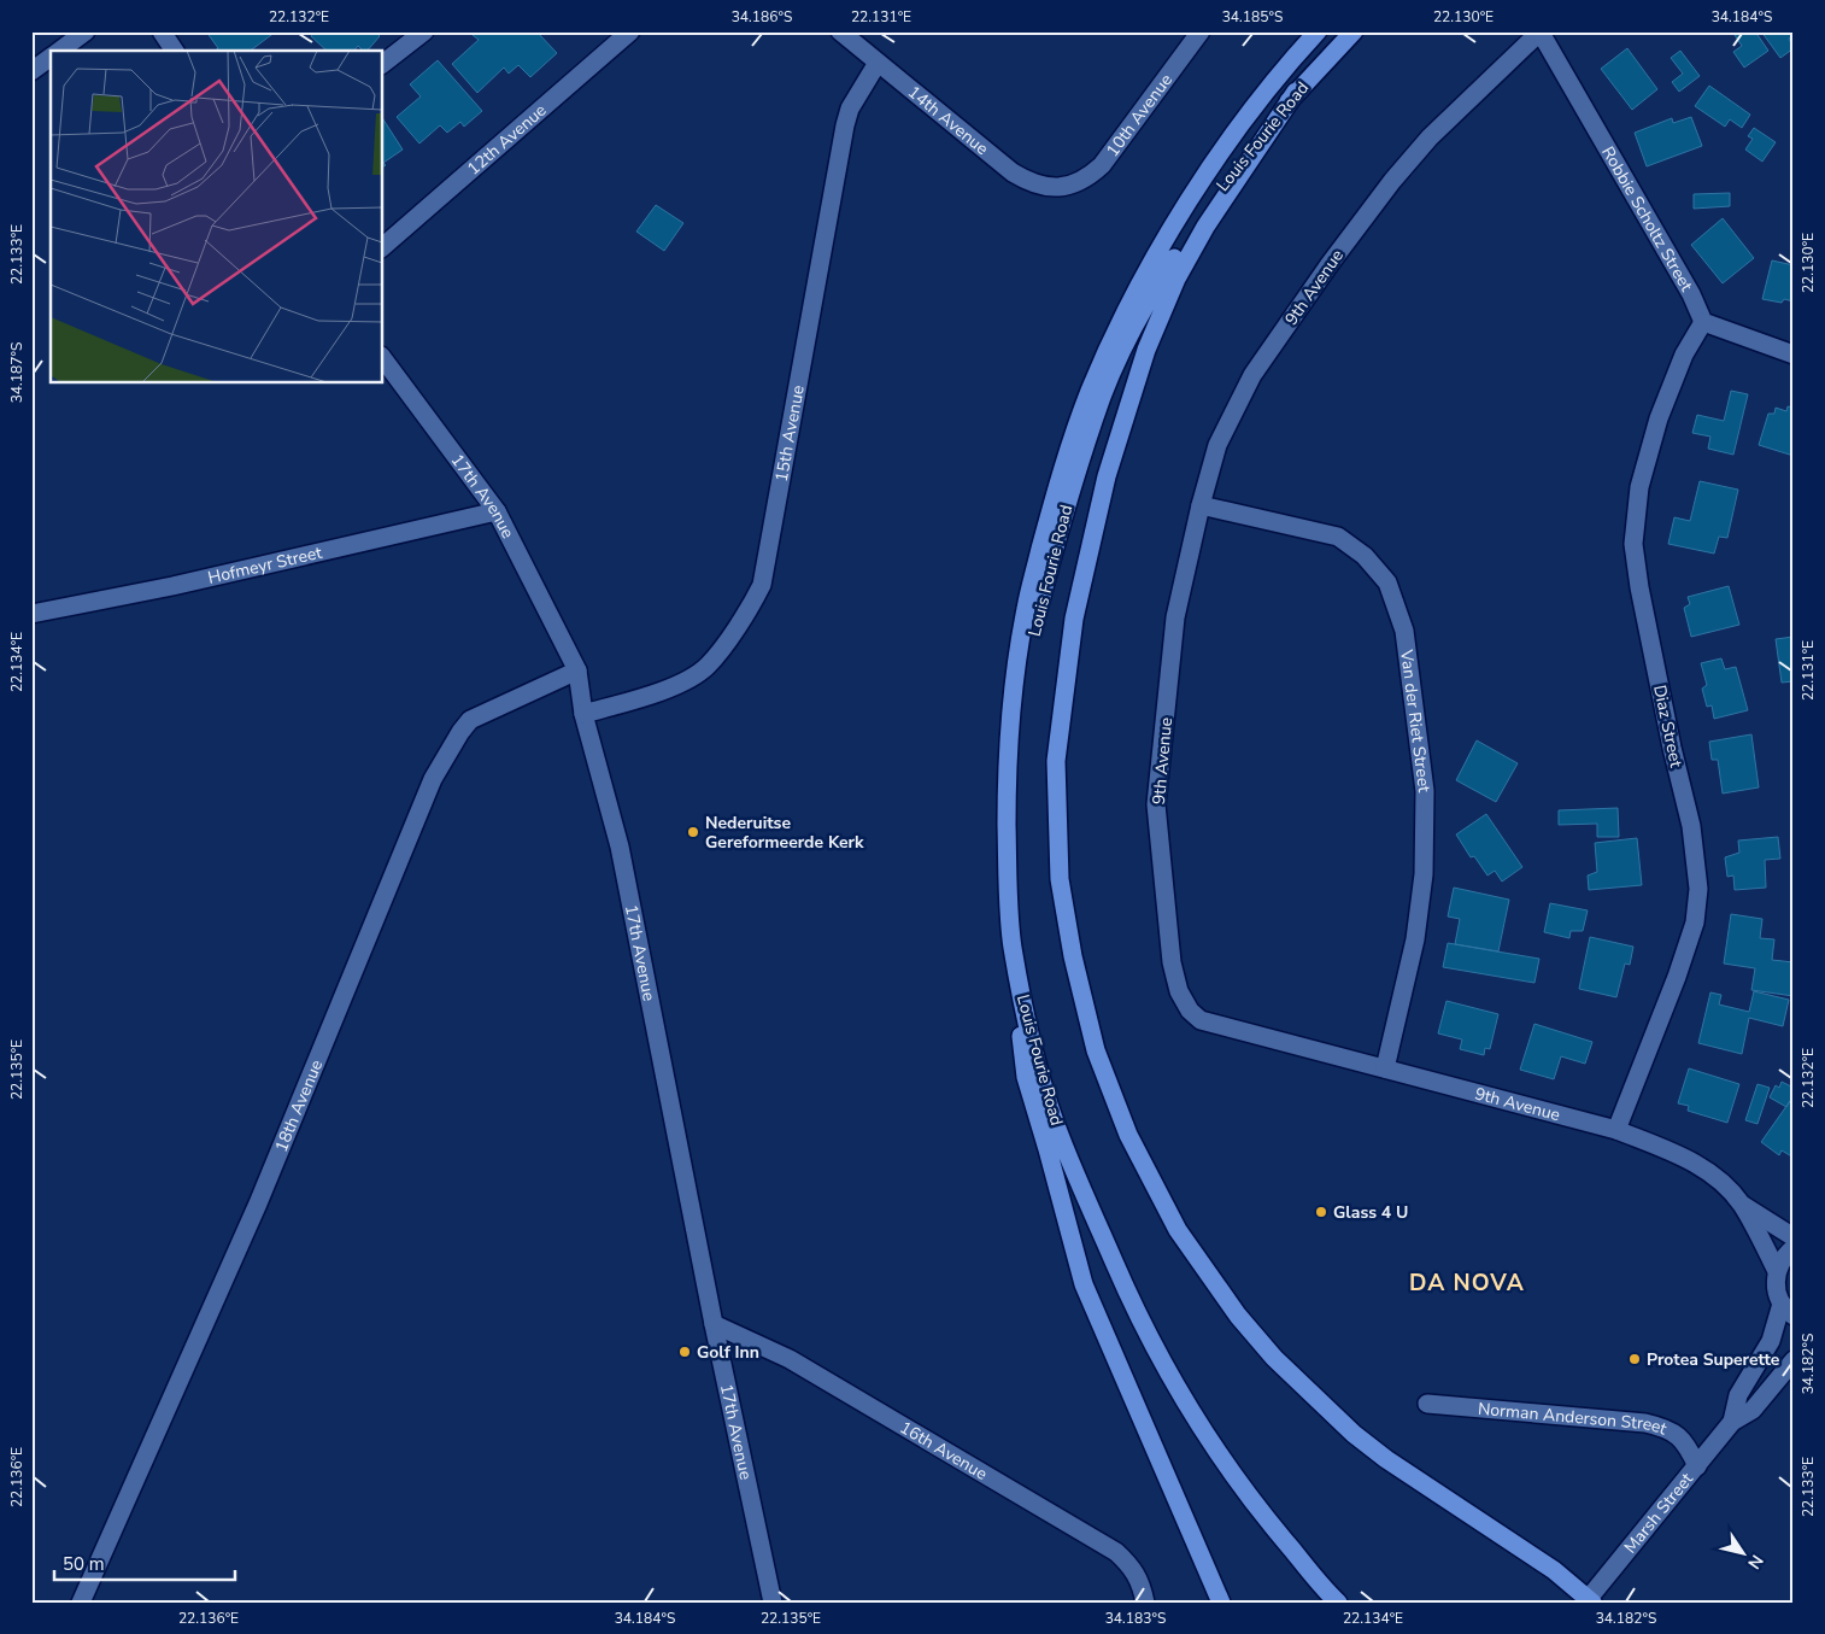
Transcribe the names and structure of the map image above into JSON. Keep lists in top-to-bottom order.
{
  "streets": {
    "main road": ["Louis Fourie Road"],
    "street": [
      "10th Avenue",
      "14th Avenue",
      "12th Avenue",
      "Robbie Scholtz Street",
      "9th Avenue",
      "15th Avenue",
      "17th Avenue",
      "Hofmeyr Street",
      "Van der Riet Street",
      "Diaz Street",
      "18th Avenue",
      "Norman Anderson Street",
      "16th Avenue",
      "Marsh Street"
    ]
  },
  "crossings": [
    ["10th Avenue", "14th Avenue"],
    ["14th Avenue", "15th Avenue"],
    ["Robbie Scholtz Street", "9th Avenue"],
    ["Robbie Scholtz Street", "Diaz Street"],
    ["9th Avenue", "Van der Riet Street"],
    ["9th Avenue", "Diaz Street"],
    ["15th Avenue", "17th Avenue"],
    ["17th Avenue", "Hofmeyr Street"],
    ["17th Avenue", "18th Avenue"],
    ["17th Avenue", "16th Avenue"],
    ["Norman Anderson Street", "Marsh Street"]
  ],
  "districts": ["DA NOVA"],
  "places": [
    "Nederuitse Gereformeerde Kerk",
    "Glass 4 U",
    "Golf Inn",
    "Protea Superette"
  ],
  "scale_bar": "50 m",
  "north": "bottom right",
  "coordinates": [
    "22.132°E",
    "34.186°S",
    "22.131°E",
    "34.185°S",
    "22.130°E",
    "34.184°S",
    "22.133°E",
    "34.187°S",
    "22.134°E",
    "22.135°E",
    "34.182°S",
    "22.136°E",
    "34.183°S"
  ]
}
